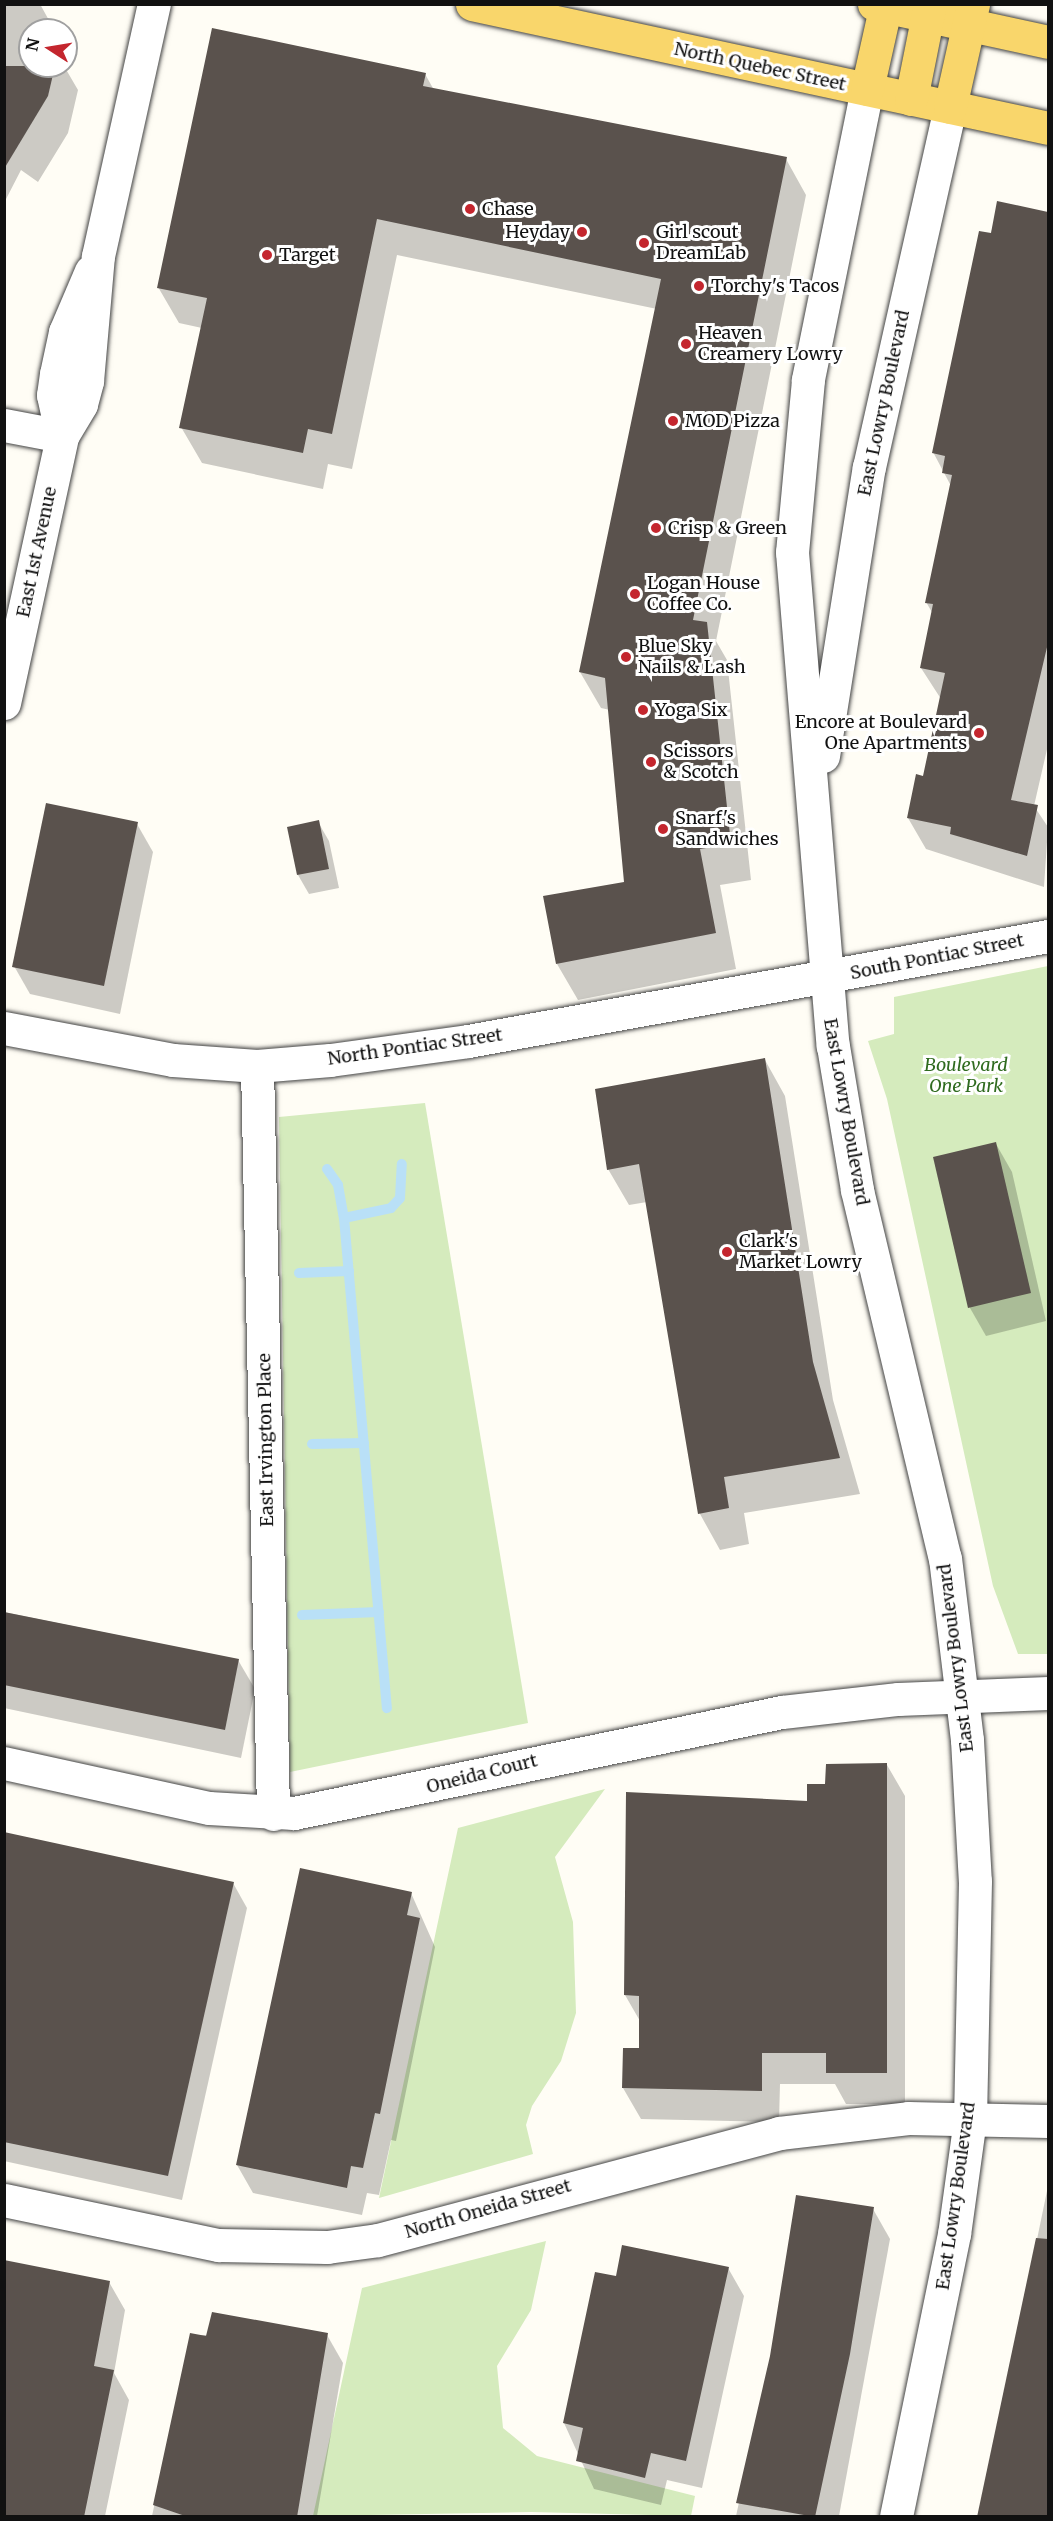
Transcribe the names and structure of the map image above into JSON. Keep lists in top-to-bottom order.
{
  "streets": {
    "main road": ["North Quebec Street", "East Lowry Boulevard"],
    "street": [
      "East 1st Avenue",
      "South Pontiac Street",
      "North Pontiac Street",
      "East Irvington Place",
      "Oneida Court",
      "North Oneida Street"
    ]
  },
  "crossings": [
    ["North Quebec Street", "East Lowry Boulevard"],
    ["East Lowry Boulevard", "South Pontiac Street"],
    ["East Lowry Boulevard", "North Pontiac Street"],
    ["East Lowry Boulevard", "Oneida Court"],
    ["East Lowry Boulevard", "North Oneida Street"],
    ["South Pontiac Street", "North Pontiac Street"],
    ["North Pontiac Street", "East Irvington Place"],
    ["East Irvington Place", "Oneida Court"]
  ],
  "parks": ["Boulevard One Park"],
  "places": [
    "Chase",
    "Heyday",
    "Girl scout DreamLab",
    "Target",
    "Torchy's Tacos",
    "Heaven Creamery Lowry",
    "MOD Pizza",
    "Crisp & Green",
    "Logan House Coffee Co.",
    "Blue Sky Nails & Lash",
    "Yoga Six",
    "Encore at Boulevard One Apartments",
    "Scissors & Scotch",
    "Snarf's Sandwiches",
    "Clark's Market Lowry"
  ],
  "north": "left"
}
